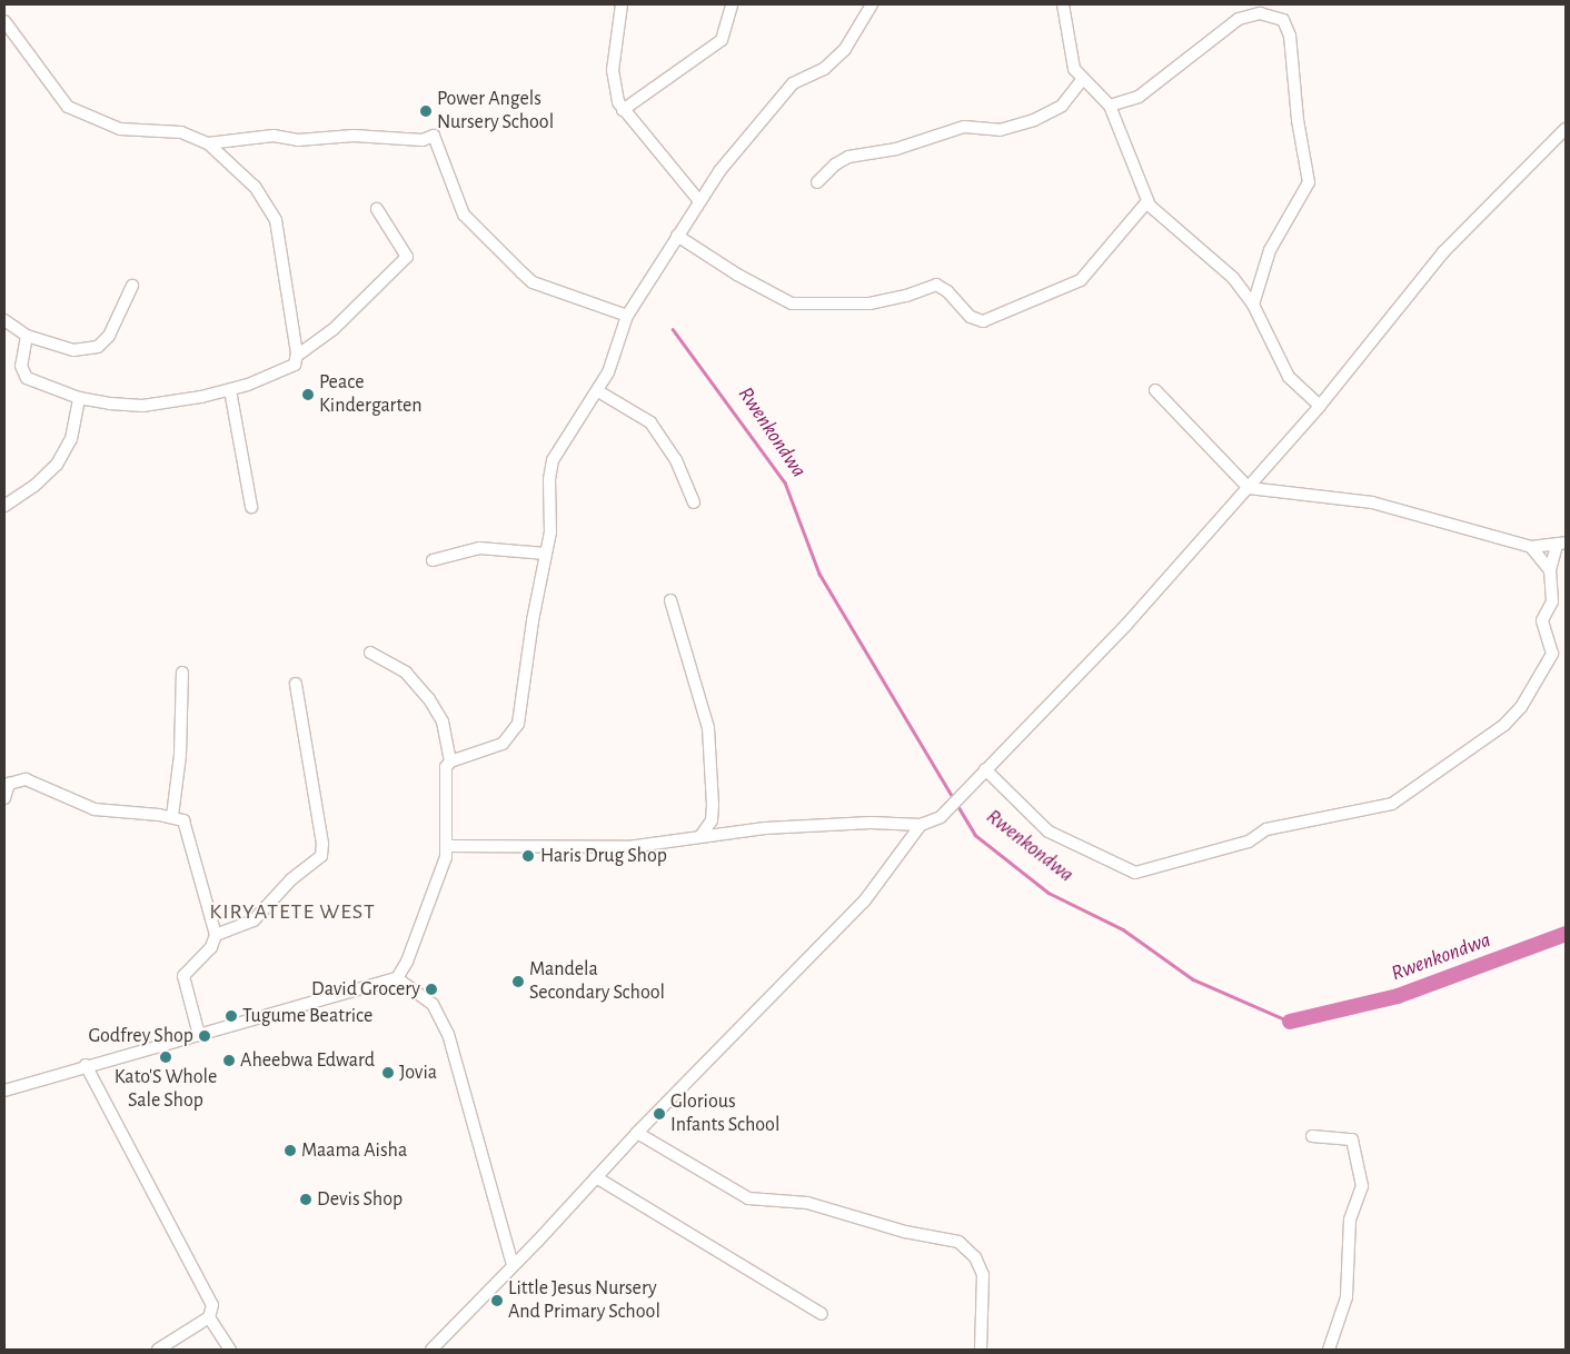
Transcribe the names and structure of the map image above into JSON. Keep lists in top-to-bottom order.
{
  "districts": ["KIRYATETE WEST"],
  "water": ["Rwenkondwa"],
  "places": [
    "Power Angels Nursery School",
    "Peace Kindergarten",
    "Haris Drug Shop",
    "Mandela Secondary School",
    "David Grocery",
    "Tugume Beatrice",
    "Godfrey Shop",
    "Kato'S Whole Sale Shop",
    "Aheebwa Edward",
    "Jovia",
    "Glorious Infants School",
    "Maama Aisha",
    "Devis Shop",
    "Little Jesus Nursery And Primary School"
  ]
}
